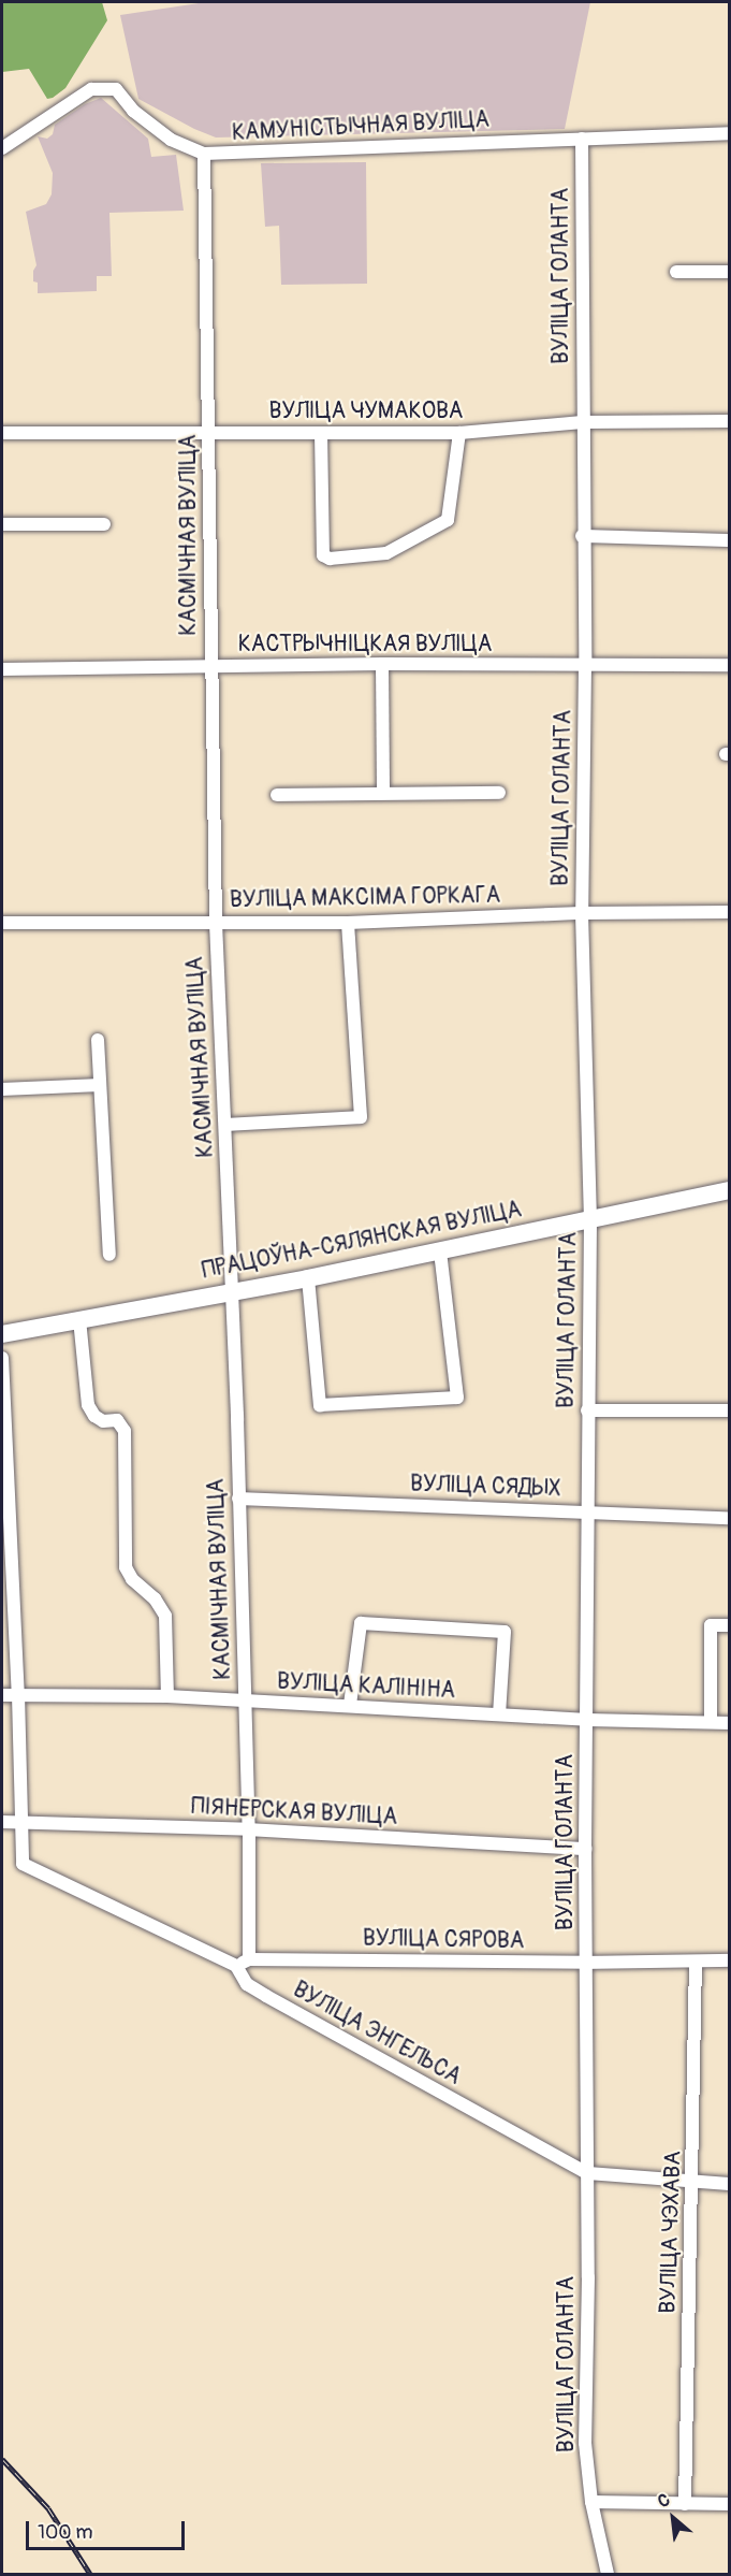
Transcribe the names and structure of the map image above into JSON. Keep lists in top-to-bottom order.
{
  "streets": {
    "main road": ["ПРАЦОЎНА-СЯЛЯНСКАЯ ВУЛІЦА"],
    "street": [
      "КАМУНІСТЫЧНАЯ ВУЛІЦА",
      "ВУЛІЦА ГОЛАНТА",
      "ВУЛІЦА ЧУМАКОВА",
      "КАСМІЧНАЯ ВУЛІЦА",
      "КАСТРЫЧНІЦКАЯ ВУЛІЦА",
      "ВУЛІЦА МАКСІМА ГОРКАГА",
      "ВУЛІЦА СЯДЫХ",
      "ВУЛІЦА КАЛІНІНА",
      "ПІЯНЕРСКАЯ ВУЛІЦА",
      "ВУЛІЦА СЯРОВА",
      "ВУЛІЦА ЭНГЕЛЬСА",
      "ВУЛІЦА ЧЭХАВА"
    ]
  },
  "crossings": [
    ["КАМУНІСТЫЧНАЯ ВУЛІЦА", "ВУЛІЦА ГОЛАНТА"],
    ["КАМУНІСТЫЧНАЯ ВУЛІЦА", "КАСМІЧНАЯ ВУЛІЦА"],
    ["ВУЛІЦА ГОЛАНТА", "ВУЛІЦА ЧУМАКОВА"],
    ["ВУЛІЦА ГОЛАНТА", "КАСТРЫЧНІЦКАЯ ВУЛІЦА"],
    ["ВУЛІЦА ГОЛАНТА", "ВУЛІЦА МАКСІМА ГОРКАГА"],
    ["ВУЛІЦА ГОЛАНТА", "ПРАЦОЎНА-СЯЛЯНСКАЯ ВУЛІЦА"],
    ["ВУЛІЦА ГОЛАНТА", "ВУЛІЦА СЯДЫХ"],
    ["ВУЛІЦА ГОЛАНТА", "ВУЛІЦА КАЛІНІНА"],
    ["ВУЛІЦА ГОЛАНТА", "ПІЯНЕРСКАЯ ВУЛІЦА"],
    ["ВУЛІЦА ГОЛАНТА", "ВУЛІЦА СЯРОВА"],
    ["ВУЛІЦА ГОЛАНТА", "ВУЛІЦА ЭНГЕЛЬСА"],
    ["ВУЛІЦА ЧУМАКОВА", "КАСМІЧНАЯ ВУЛІЦА"],
    ["КАСМІЧНАЯ ВУЛІЦА", "КАСТРЫЧНІЦКАЯ ВУЛІЦА"],
    ["КАСМІЧНАЯ ВУЛІЦА", "ВУЛІЦА МАКСІМА ГОРКАГА"],
    ["КАСМІЧНАЯ ВУЛІЦА", "ПРАЦОЎНА-СЯЛЯНСКАЯ ВУЛІЦА"],
    ["КАСМІЧНАЯ ВУЛІЦА", "ВУЛІЦА СЯДЫХ"],
    ["КАСМІЧНАЯ ВУЛІЦА", "ВУЛІЦА КАЛІНІНА"],
    ["КАСМІЧНАЯ ВУЛІЦА", "ПІЯНЕРСКАЯ ВУЛІЦА"],
    ["КАСМІЧНАЯ ВУЛІЦА", "ВУЛІЦА СЯРОВА"],
    ["ПІЯНЕРСКАЯ ВУЛІЦА", "ВУЛІЦА ЭНГЕЛЬСА"],
    ["ВУЛІЦА СЯРОВА", "ВУЛІЦА ЭНГЕЛЬСА"],
    ["ВУЛІЦА СЯРОВА", "ВУЛІЦА ЧЭХАВА"],
    ["ВУЛІЦА ЭНГЕЛЬСА", "ВУЛІЦА ЧЭХАВА"]
  ],
  "scale_bar": "100 m",
  "north": "top left"
}
